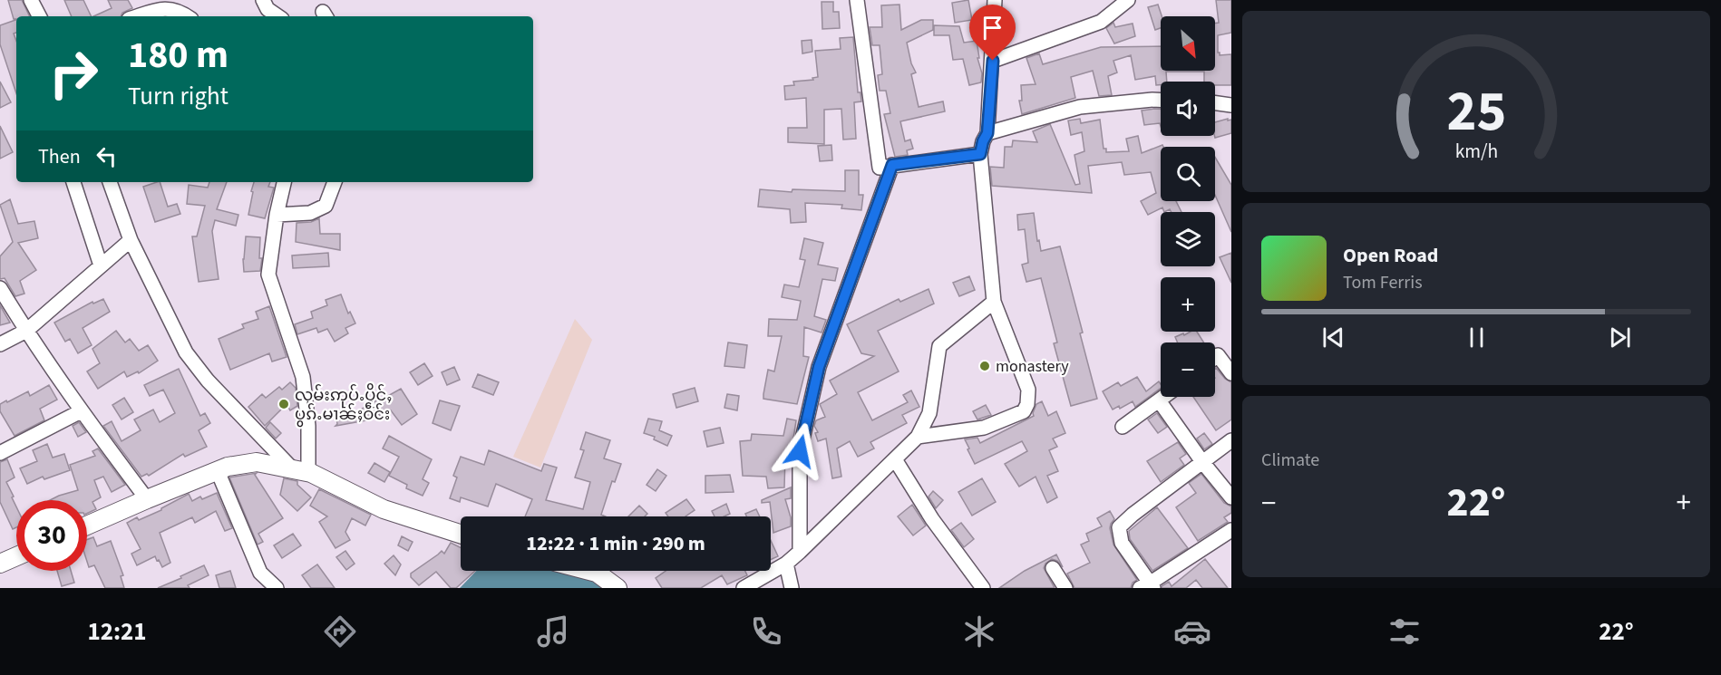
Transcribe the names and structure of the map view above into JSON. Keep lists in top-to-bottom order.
{
  "places": ["monastery", "လုမ်းဢုပ်ႉပိူင်ႇ ပွၵ်ႉမၢၼ်ႈဝဵင်း"],
  "north": "bottom right",
  "page": {
    "map_buttons": ["+", "−"],
    "turn": ["180 m", "Turn right"],
    "then": "Then",
    "song": ["Open Road", "Tom Ferris"],
    "tile": "Climate",
    "heat": ["−", "22°", "+"],
    "limit": "30",
    "trip": "12:22 · 1 min · 290 m",
    "tabs": ["12:21", "22°"],
    "gauge": ["25", "km/h"]
  }
}
